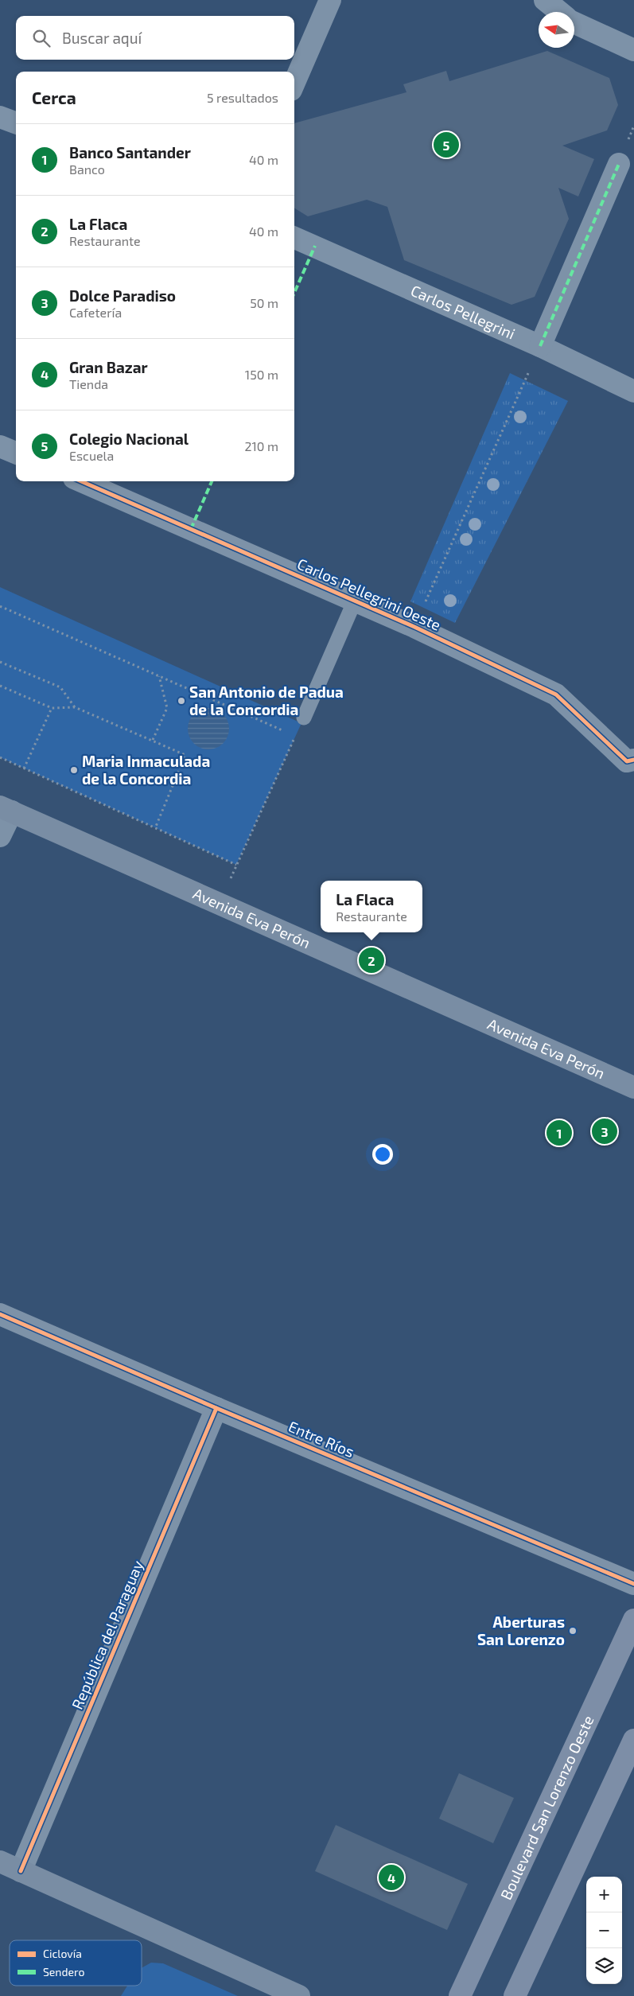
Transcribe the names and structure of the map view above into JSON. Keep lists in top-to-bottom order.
{
  "streets": {
    "main road": ["Avenida Eva Perón", "Boulevard San Lorenzo Oeste"],
    "street": [
      "Carlos Pellegrini",
      "Carlos Pellegrini Oeste",
      "Entre Ríos",
      "República del Paraguay"
    ]
  },
  "crossings": [
    ["Entre Ríos", "República del Paraguay"]
  ],
  "places": ["San Antonio de Padua de la Concordia", "Maria Inmaculada de la Concordia", "Aberturas San Lorenzo"],
  "legend": ["Ciclovía", "Sendero"],
  "north": "left",
  "page": {
    "search": "Buscar aquí",
    "heading": ["Cerca", "5 resultados"],
    "list": [
      {
        "mark": "1",
        "name": "Banco Santander",
        "note": "Banco",
        "value": "40 m"
      },
      {
        "mark": "2",
        "name": "La Flaca",
        "note": "Restaurante",
        "value": "40 m"
      },
      {
        "mark": "3",
        "name": "Dolce Paradiso",
        "note": "Cafetería",
        "value": "50 m"
      },
      {
        "mark": "4",
        "name": "Gran Bazar",
        "note": "Tienda",
        "value": "150 m"
      },
      {
        "mark": "5",
        "name": "Colegio Nacional",
        "note": "Escuela",
        "value": "210 m"
      }
    ],
    "pins": [
      "5",
      "2",
      "3",
      "1",
      "4"
    ],
    "popup": ["La Flaca", "Restaurante"],
    "map_buttons": ["+", "−"]
  }
}
